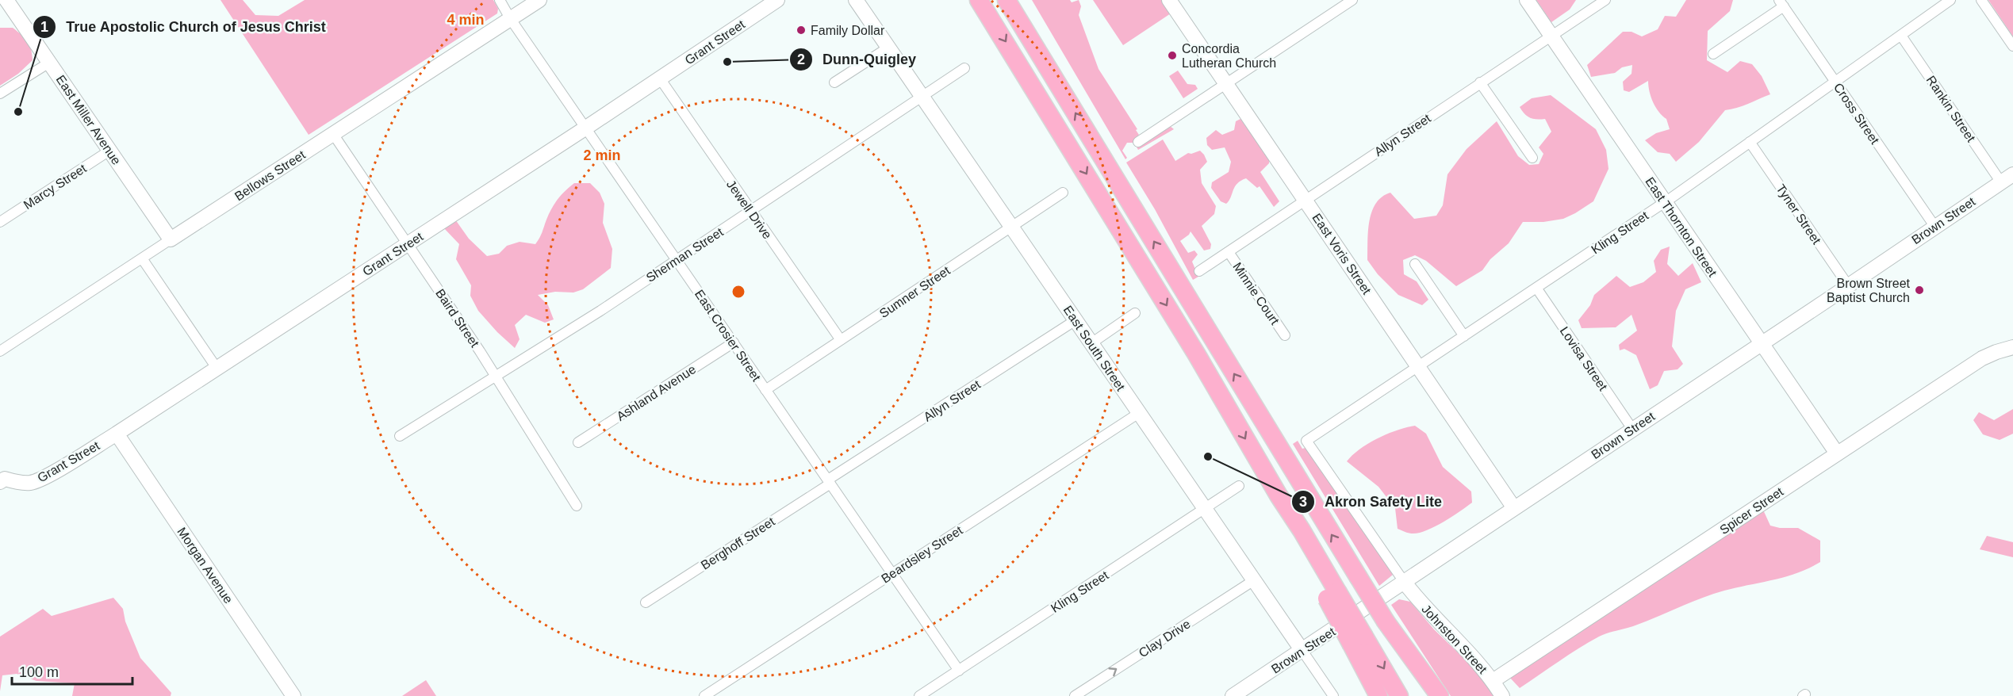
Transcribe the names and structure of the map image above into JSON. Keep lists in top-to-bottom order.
{
  "streets": {
    "street": [
      "Grant Street",
      "Rankin Street",
      "Cross Street",
      "East Miller Avenue",
      "Allyn Street",
      "Bellows Street",
      "Marcy Street",
      "Jewell Drive",
      "Tyner Street",
      "Brown Street",
      "East Thornton Street",
      "Kling Street",
      "East Voris Street",
      "Sherman Street",
      "Sumner Street",
      "Minnie Court",
      "Baird Street",
      "East Crosier Street",
      "East South Street",
      "Lovisa Street",
      "Ashland Avenue",
      "Spicer Street",
      "Berghoff Street",
      "Beardsley Street",
      "Morgan Avenue",
      "Clay Drive",
      "Johnston Street"
    ]
  },
  "crossings": [
    ["Grant Street", "Jewell Drive"],
    ["Grant Street", "Baird Street"],
    ["Grant Street", "East Crosier Street"],
    ["Grant Street", "Morgan Avenue"],
    ["Rankin Street", "Brown Street"],
    ["Rankin Street", "Kling Street"],
    ["Cross Street", "Brown Street"],
    ["Cross Street", "Kling Street"],
    ["East Miller Avenue", "Bellows Street"],
    ["East Miller Avenue", "Marcy Street"],
    ["Allyn Street", "East Thornton Street"],
    ["Allyn Street", "East Voris Street"],
    ["Allyn Street", "Minnie Court"],
    ["Allyn Street", "East Crosier Street"],
    ["Allyn Street", "East South Street"],
    ["Allyn Street", "Berghoff Street"],
    ["Bellows Street", "Baird Street"],
    ["Bellows Street", "East Crosier Street"],
    ["Jewell Drive", "Sherman Street"],
    ["Jewell Drive", "Sumner Street"],
    ["Tyner Street", "Brown Street"],
    ["Tyner Street", "Kling Street"],
    ["Brown Street", "East Thornton Street"],
    ["Brown Street", "Kling Street"],
    ["Brown Street", "East Voris Street"],
    ["Brown Street", "East South Street"],
    ["Brown Street", "Lovisa Street"],
    ["Brown Street", "Johnston Street"],
    ["East Thornton Street", "Kling Street"],
    ["East Thornton Street", "Spicer Street"],
    ["Kling Street", "East Voris Street"],
    ["Kling Street", "East Crosier Street"],
    ["Kling Street", "East South Street"],
    ["Kling Street", "Lovisa Street"],
    ["Kling Street", "Johnston Street"],
    ["Sherman Street", "Baird Street"],
    ["Sherman Street", "East Crosier Street"],
    ["Sherman Street", "East South Street"],
    ["Sumner Street", "East Crosier Street"],
    ["Sumner Street", "East South Street"],
    ["East Crosier Street", "Ashland Avenue"],
    ["East Crosier Street", "Berghoff Street"],
    ["East Crosier Street", "Beardsley Street"],
    ["East South Street", "Beardsley Street"],
    ["East South Street", "Clay Drive"],
    ["Spicer Street", "Johnston Street"]
  ],
  "one_way": ["Clay Drive"],
  "places": [
    "Family Dollar",
    "Concordia Lutheran Church",
    "Dunn-Quigley",
    "True Apostolic Church of Jesus Christ",
    "Brown Street Baptist Church",
    "Akron Safety Lite"
  ],
  "scale_bar": "100 m",
  "rings": ["4 min", "2 min"]
}
